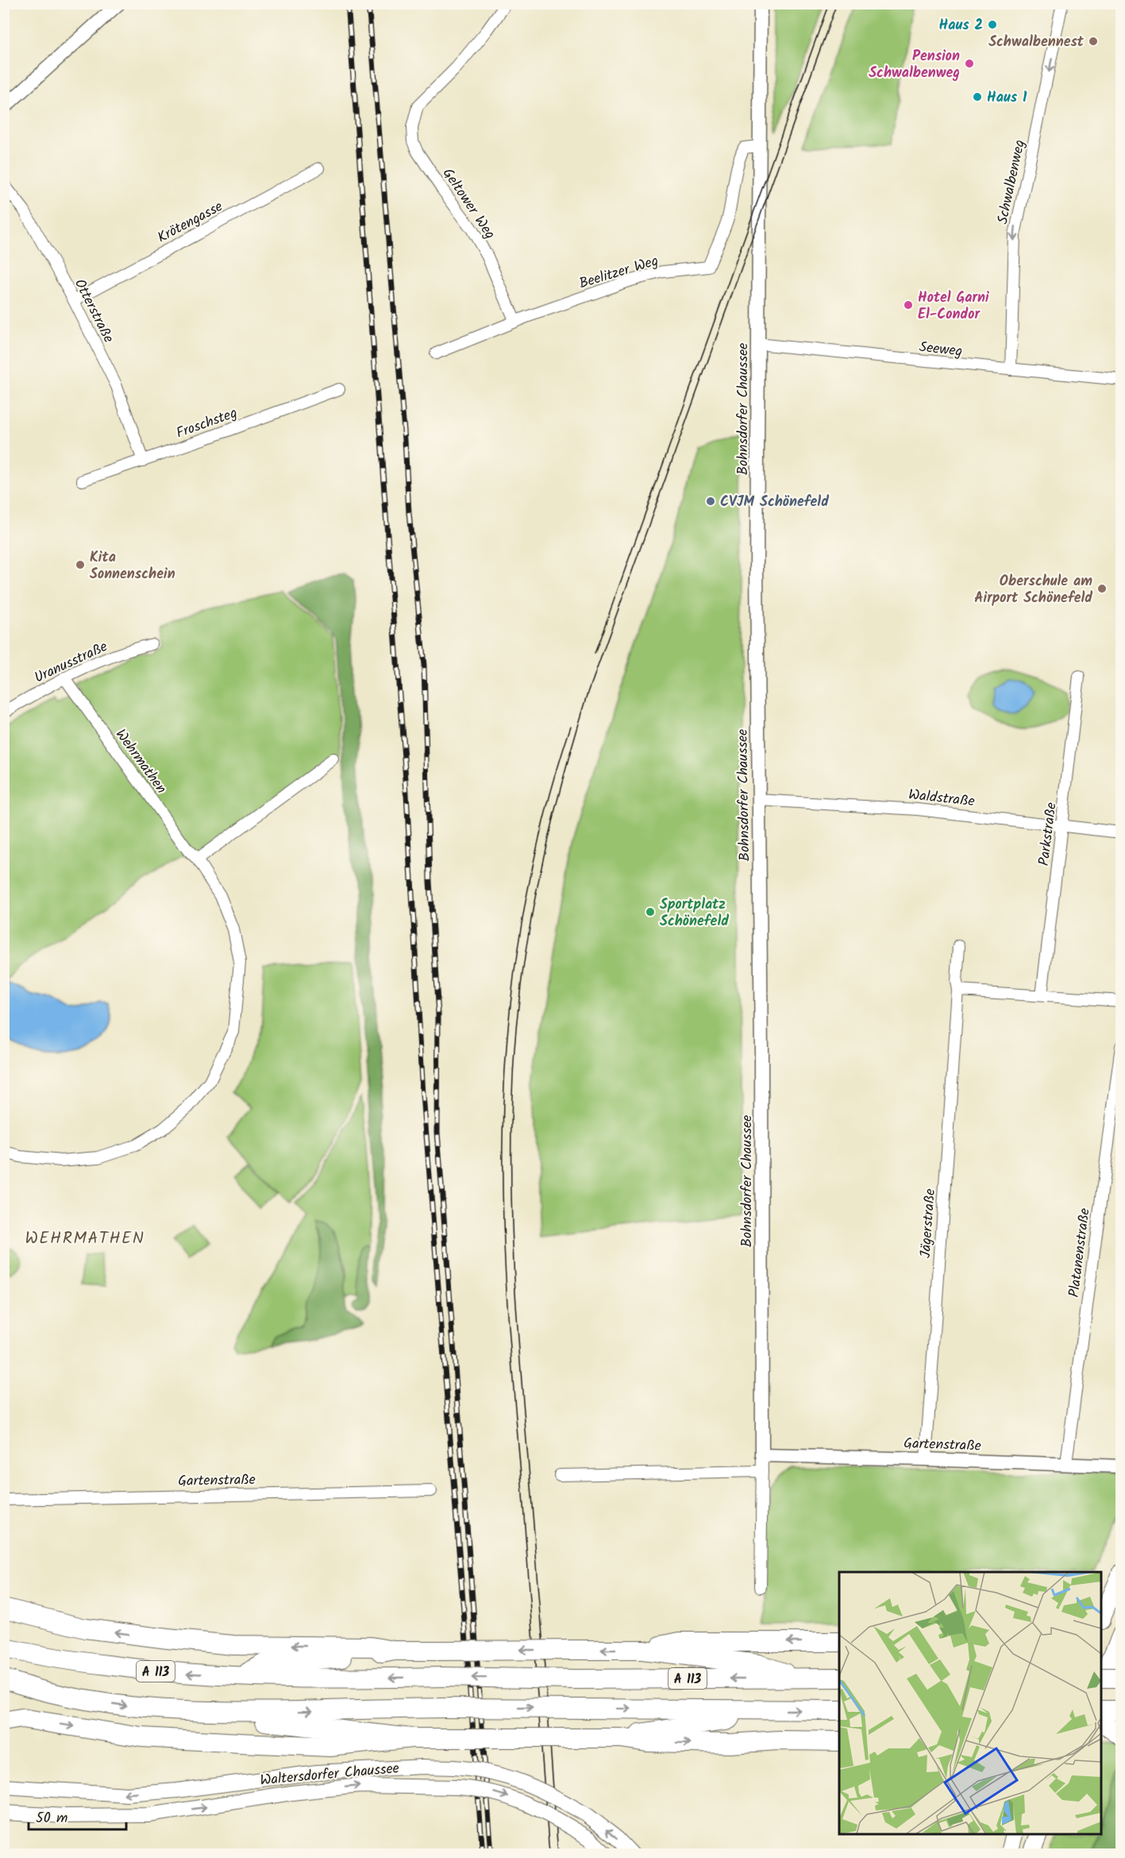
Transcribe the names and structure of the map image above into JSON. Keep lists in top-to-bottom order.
{
  "streets": {
    "highway": ["A 113"],
    "main road": ["Waltersdorfer Chaussee"],
    "street": [
      "Schwalbenweg",
      "Geltower Weg",
      "Krötengasse",
      "Beelitzer Weg",
      "Otterstraße",
      "Seeweg",
      "Bohnsdorfer Chaussee",
      "Froschsteg",
      "Uranusstraße",
      "Wehrmathen",
      "Waldstraße",
      "Parkstraße",
      "Jägerstraße",
      "Platanenstraße",
      "Gartenstraße"
    ]
  },
  "crossings": [
    ["Schwalbenweg", "Seeweg"],
    ["Geltower Weg", "Beelitzer Weg"],
    ["Krötengasse", "Otterstraße"],
    ["Beelitzer Weg", "Bohnsdorfer Chaussee"],
    ["Otterstraße", "Froschsteg"],
    ["Seeweg", "Bohnsdorfer Chaussee"],
    ["Bohnsdorfer Chaussee", "Waldstraße"],
    ["Bohnsdorfer Chaussee", "Gartenstraße"],
    ["Uranusstraße", "Wehrmathen"],
    ["Waldstraße", "Parkstraße"],
    ["Jägerstraße", "Gartenstraße"],
    ["Platanenstraße", "Gartenstraße"]
  ],
  "one_way": ["Schwalbenweg"],
  "districts": ["WEHRMATHEN"],
  "places": [
    "Haus 2",
    "Schwalbennest",
    "Pension Schwalbenweg",
    "Haus 1",
    "Hotel Garni El-Condor",
    "CVJM Schönefeld",
    "Kita Sonnenschein",
    "Oberschule am Airport Schönefeld",
    "Sportplatz Schönefeld"
  ],
  "scale_bar": "50 m"
}
